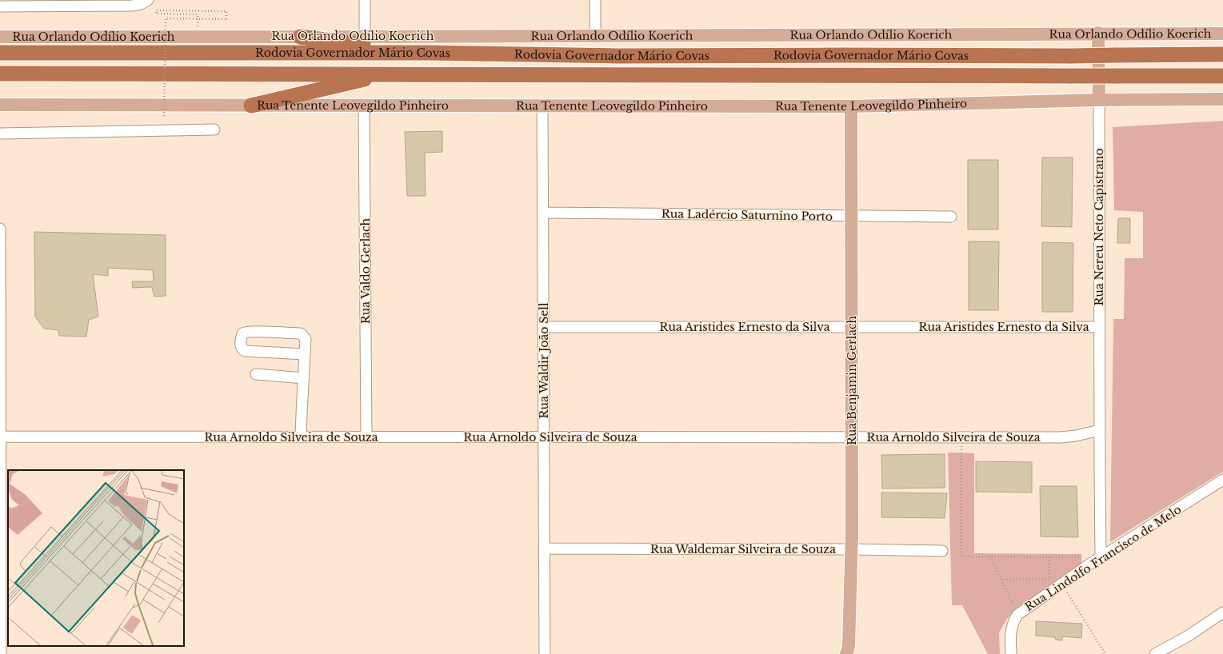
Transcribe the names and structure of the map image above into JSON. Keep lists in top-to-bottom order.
{
  "streets": {
    "highway": ["Rodovia Governador Mário Covas"],
    "main road": ["Rua Orlando Odílio Koerich", "Rua Tenente Leovegildo Pinheiro", "Rua Benjamin Gerlach"],
    "street": [
      "Rua Ladércio Saturnino Porto",
      "Rua Nereu Neto Capistrano",
      "Rua Valdo Gerlach",
      "Rua Aristides Ernesto da Silva",
      "Rua Waldir João Sell",
      "Rua Arnoldo Silveira de Souza",
      "Rua Waldemar Silveira de Souza",
      "Rua Lindolfo Francisco de Melo"
    ]
  },
  "crossings": [
    ["Rua Tenente Leovegildo Pinheiro", "Rua Nereu Neto Capistrano"],
    ["Rua Tenente Leovegildo Pinheiro", "Rua Valdo Gerlach"],
    ["Rua Tenente Leovegildo Pinheiro", "Rua Waldir João Sell"],
    ["Rua Tenente Leovegildo Pinheiro", "Rua Benjamin Gerlach"],
    ["Rua Ladércio Saturnino Porto", "Rua Waldir João Sell"],
    ["Rua Ladércio Saturnino Porto", "Rua Benjamin Gerlach"],
    ["Rua Nereu Neto Capistrano", "Rua Aristides Ernesto da Silva"],
    ["Rua Nereu Neto Capistrano", "Rua Arnoldo Silveira de Souza"],
    ["Rua Nereu Neto Capistrano", "Rua Lindolfo Francisco de Melo"],
    ["Rua Valdo Gerlach", "Rua Arnoldo Silveira de Souza"],
    ["Rua Aristides Ernesto da Silva", "Rua Waldir João Sell"],
    ["Rua Aristides Ernesto da Silva", "Rua Benjamin Gerlach"],
    ["Rua Waldir João Sell", "Rua Arnoldo Silveira de Souza"],
    ["Rua Waldir João Sell", "Rua Waldemar Silveira de Souza"],
    ["Rua Benjamin Gerlach", "Rua Arnoldo Silveira de Souza"],
    ["Rua Benjamin Gerlach", "Rua Waldemar Silveira de Souza"]
  ]
}
